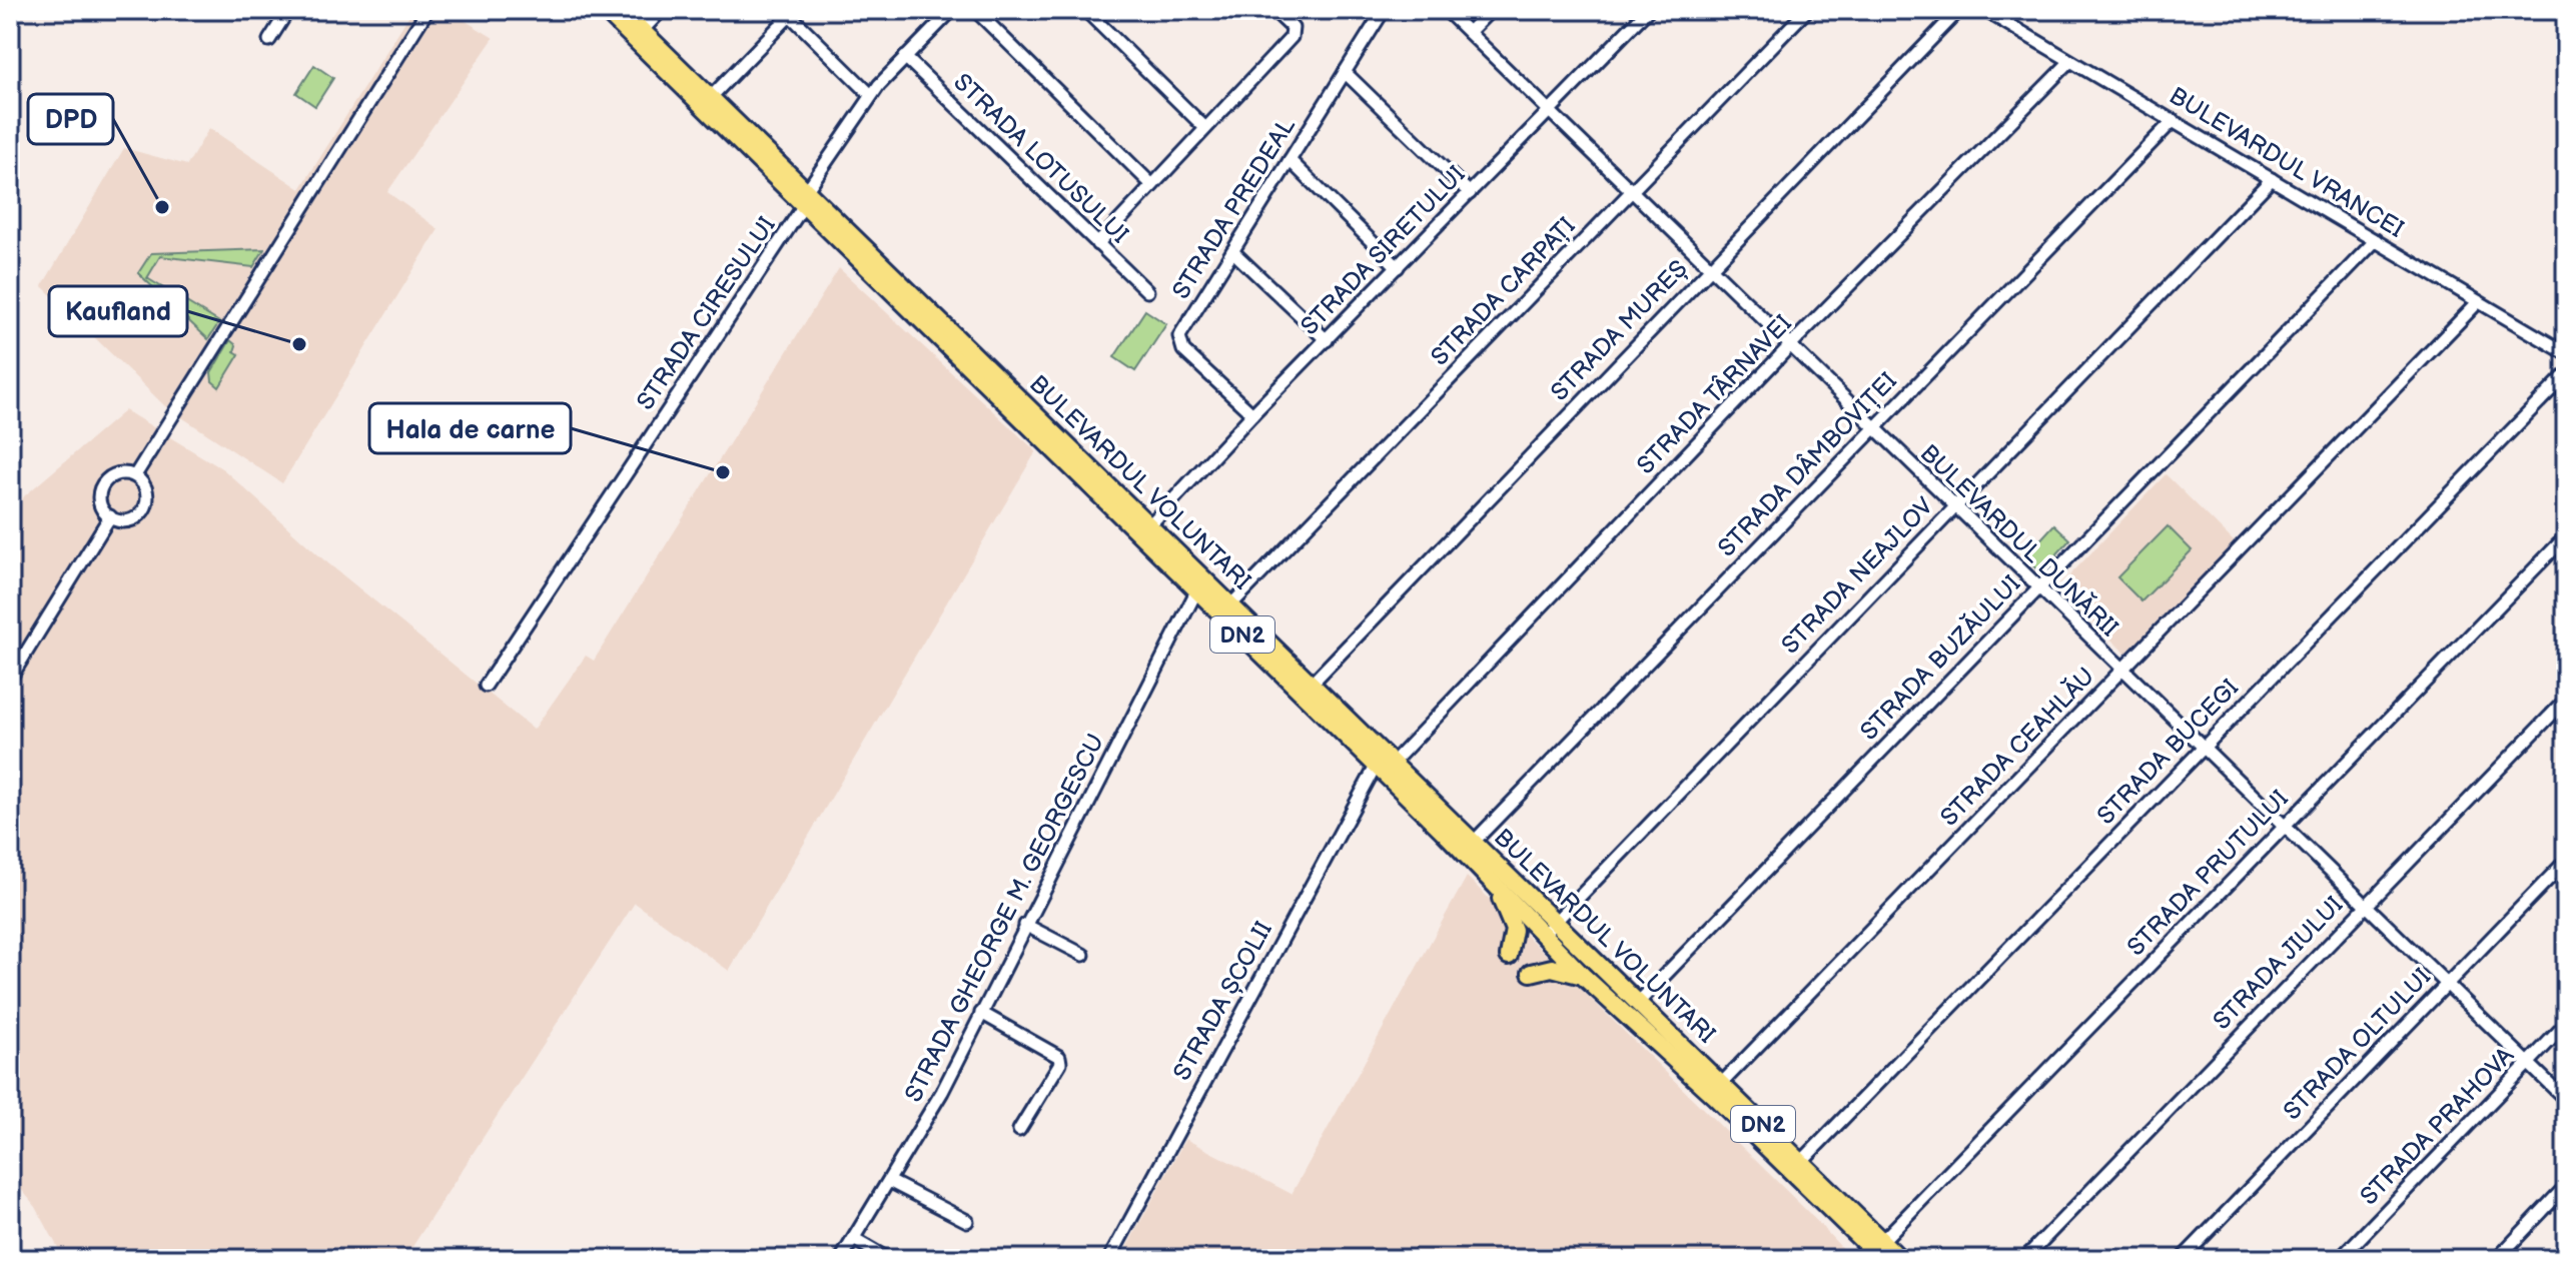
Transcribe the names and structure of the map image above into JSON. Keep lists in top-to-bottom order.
{
  "streets": {
    "highway": ["BULEVARDUL VOLUNTARI", "DN2"],
    "street": [
      "STRADA LOTUSULUI",
      "BULEVARDUL VRANCEI",
      "STRADA PREDEAL",
      "STRADA SIRETULUI",
      "STRADA CARPAȚI",
      "STRADA CIRESULUI",
      "STRADA MUREȘ",
      "STRADA TÂRNAVEI",
      "STRADA DÂMBOVIȚEI",
      "BULEVARDUL DUNĂRII",
      "STRADA NEAJLOV",
      "STRADA BUZĂULUI",
      "STRADA CEAHLĂU",
      "STRADA BUCEGI",
      "STRADA PRUTULUI",
      "STRADA GHEORGE M. GEORGESCU",
      "STRADA JIULUI",
      "STRADA ȘCOLII",
      "STRADA OLTULUI",
      "STRADA PRAHOVA"
    ]
  },
  "crossings": [
    ["STRADA LOTUSULUI", "STRADA CIRESULUI"],
    ["BULEVARDUL VRANCEI", "STRADA TÂRNAVEI"],
    ["BULEVARDUL VRANCEI", "STRADA DÂMBOVIȚEI"],
    ["BULEVARDUL VRANCEI", "STRADA NEAJLOV"],
    ["BULEVARDUL VRANCEI", "STRADA BUZĂULUI"],
    ["BULEVARDUL VRANCEI", "STRADA CEAHLĂU"],
    ["STRADA PREDEAL", "STRADA SIRETULUI"],
    ["STRADA SIRETULUI", "BULEVARDUL VOLUNTARI"],
    ["STRADA SIRETULUI", "BULEVARDUL DUNĂRII"],
    ["STRADA CARPAȚI", "BULEVARDUL VOLUNTARI"],
    ["STRADA CARPAȚI", "BULEVARDUL DUNĂRII"],
    ["STRADA CIRESULUI", "BULEVARDUL VOLUNTARI"],
    ["STRADA MUREȘ", "BULEVARDUL VOLUNTARI"],
    ["STRADA MUREȘ", "BULEVARDUL DUNĂRII"],
    ["STRADA TÂRNAVEI", "BULEVARDUL VOLUNTARI"],
    ["STRADA TÂRNAVEI", "BULEVARDUL DUNĂRII"],
    ["STRADA TÂRNAVEI", "STRADA ȘCOLII"],
    ["STRADA DÂMBOVIȚEI", "BULEVARDUL VOLUNTARI"],
    ["STRADA DÂMBOVIȚEI", "BULEVARDUL DUNĂRII"],
    ["BULEVARDUL VOLUNTARI", "STRADA NEAJLOV"],
    ["BULEVARDUL VOLUNTARI", "STRADA BUZĂULUI"],
    ["BULEVARDUL VOLUNTARI", "STRADA CEAHLĂU"],
    ["BULEVARDUL VOLUNTARI", "STRADA BUCEGI"],
    ["BULEVARDUL VOLUNTARI", "STRADA PRUTULUI"],
    ["BULEVARDUL VOLUNTARI", "STRADA GHEORGE M. GEORGESCU"],
    ["BULEVARDUL VOLUNTARI", "STRADA ȘCOLII"],
    ["BULEVARDUL DUNĂRII", "STRADA NEAJLOV"],
    ["BULEVARDUL DUNĂRII", "STRADA BUZĂULUI"],
    ["BULEVARDUL DUNĂRII", "STRADA CEAHLĂU"],
    ["BULEVARDUL DUNĂRII", "STRADA BUCEGI"],
    ["BULEVARDUL DUNĂRII", "STRADA PRUTULUI"],
    ["BULEVARDUL DUNĂRII", "STRADA JIULUI"],
    ["BULEVARDUL DUNĂRII", "STRADA OLTULUI"],
    ["BULEVARDUL DUNĂRII", "STRADA PRAHOVA"]
  ],
  "places": ["DPD", "Kaufland", "Hala de carne"]
}
